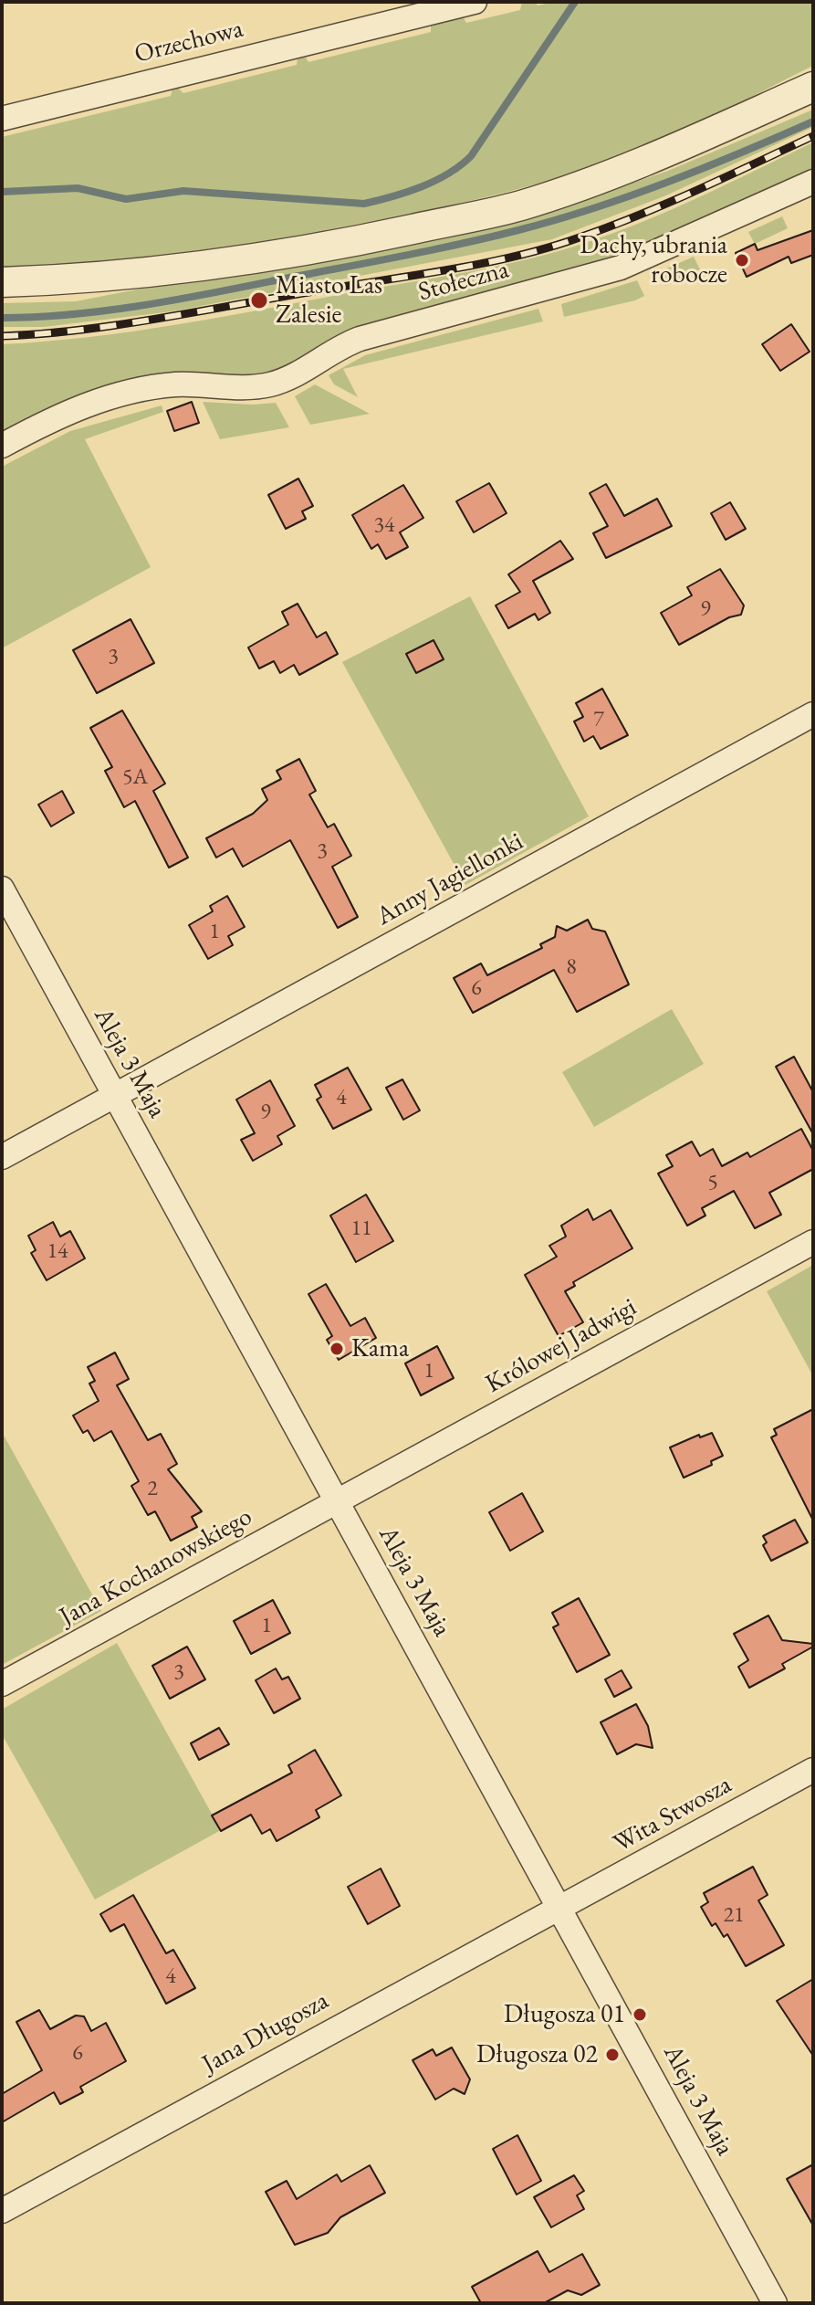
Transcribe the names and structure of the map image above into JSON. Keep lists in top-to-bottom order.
{
  "streets": {
    "street": [
      "Orzechowa",
      "Stołeczna",
      "Anny Jagiellonki",
      "Aleja 3 Maja",
      "Królowej Jadwigi",
      "Jana Kochanowskiego",
      "Wita Stwosza",
      "Jana Długosza"
    ]
  },
  "crossings": [
    ["Anny Jagiellonki", "Aleja 3 Maja"],
    ["Aleja 3 Maja", "Królowej Jadwigi"],
    ["Aleja 3 Maja", "Jana Kochanowskiego"],
    ["Aleja 3 Maja", "Wita Stwosza"],
    ["Aleja 3 Maja", "Jana Długosza"],
    ["Królowej Jadwigi", "Jana Kochanowskiego"],
    ["Wita Stwosza", "Jana Długosza"]
  ],
  "places": [
    "Dachy, ubrania robocze",
    "Miasto Las Zalesie",
    "Kama",
    "Długosza 01",
    "Długosza 02"
  ],
  "house_numbers": [
    "34",
    "9",
    "3",
    "7",
    "5A",
    "3",
    "1",
    "8",
    "6",
    "4",
    "9",
    "5",
    "11",
    "14",
    "1",
    "2",
    "1",
    "3",
    "21",
    "4",
    "6"
  ]
}
